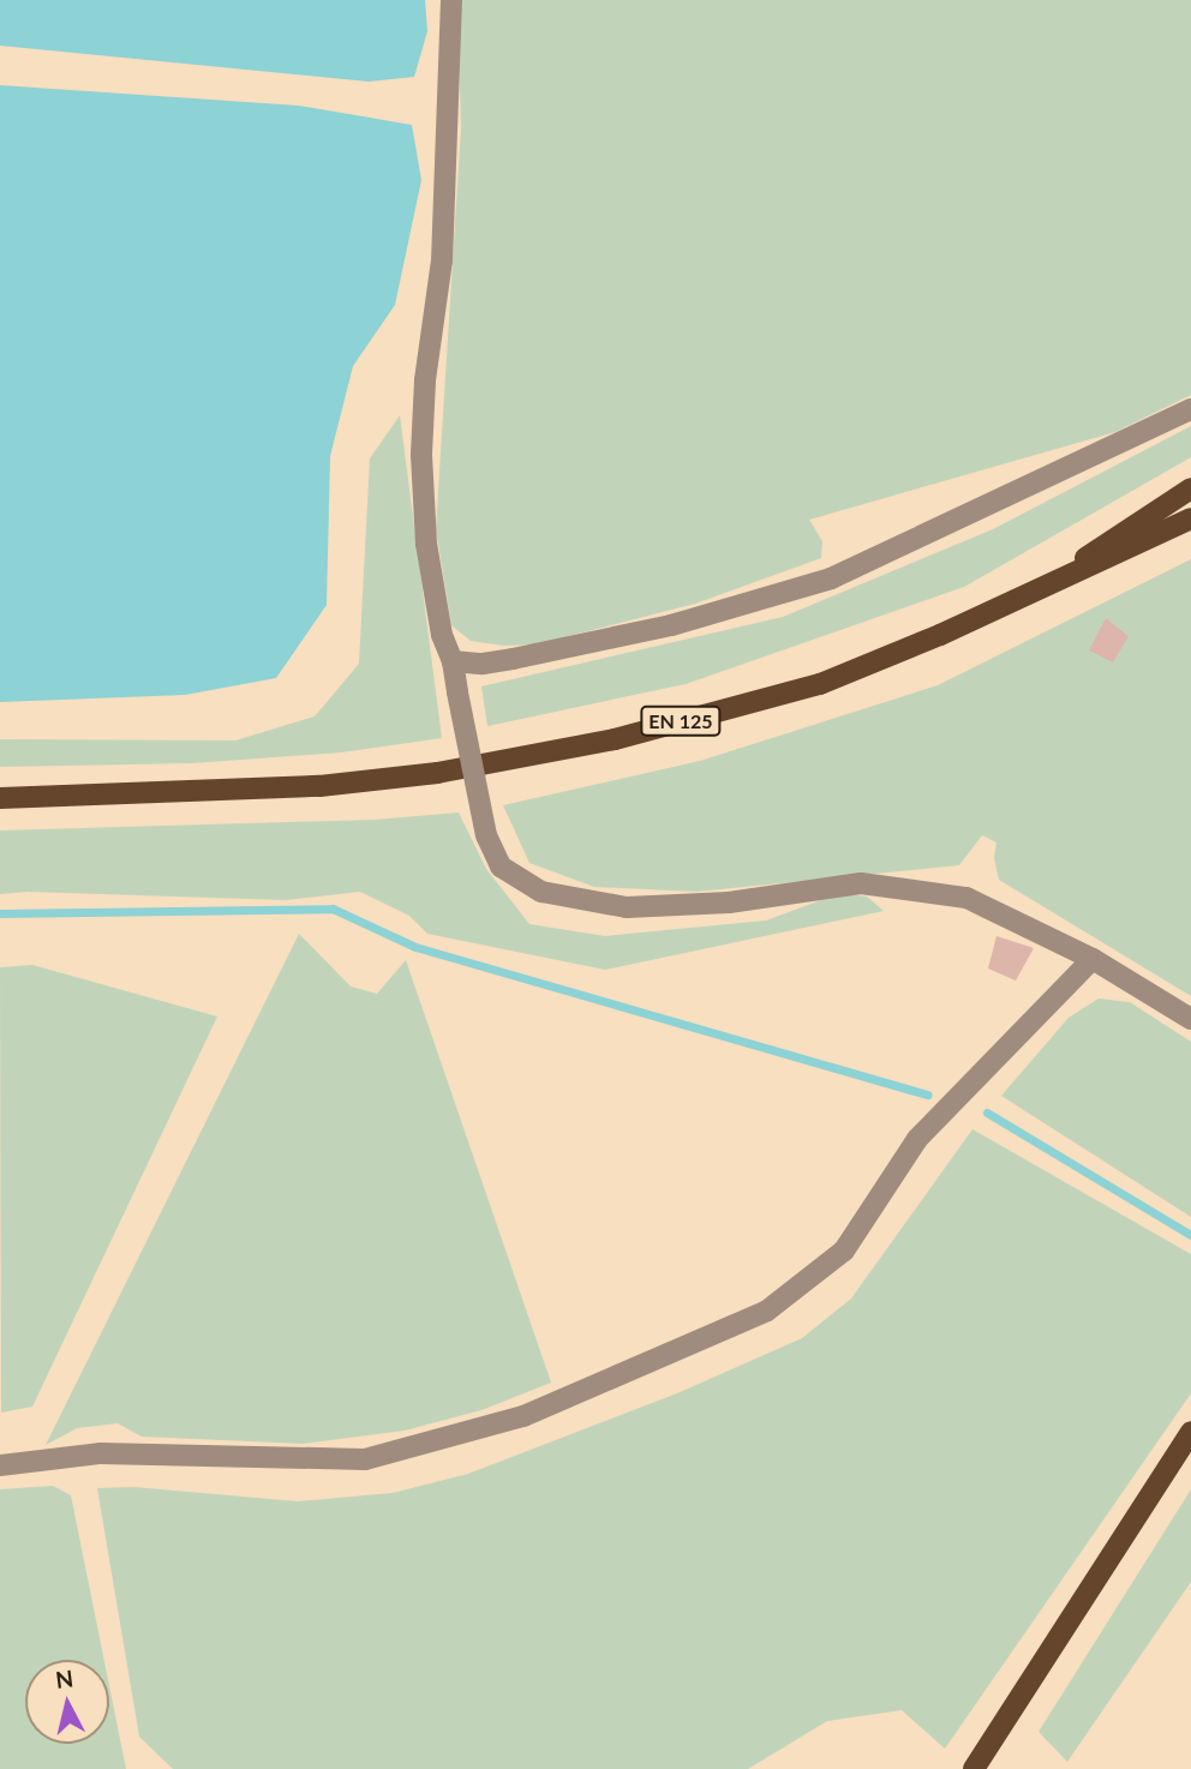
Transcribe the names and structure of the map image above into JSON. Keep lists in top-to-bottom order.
{
  "streets": {
    "main road": ["EN 125"]
  },
  "north": "top"
}
